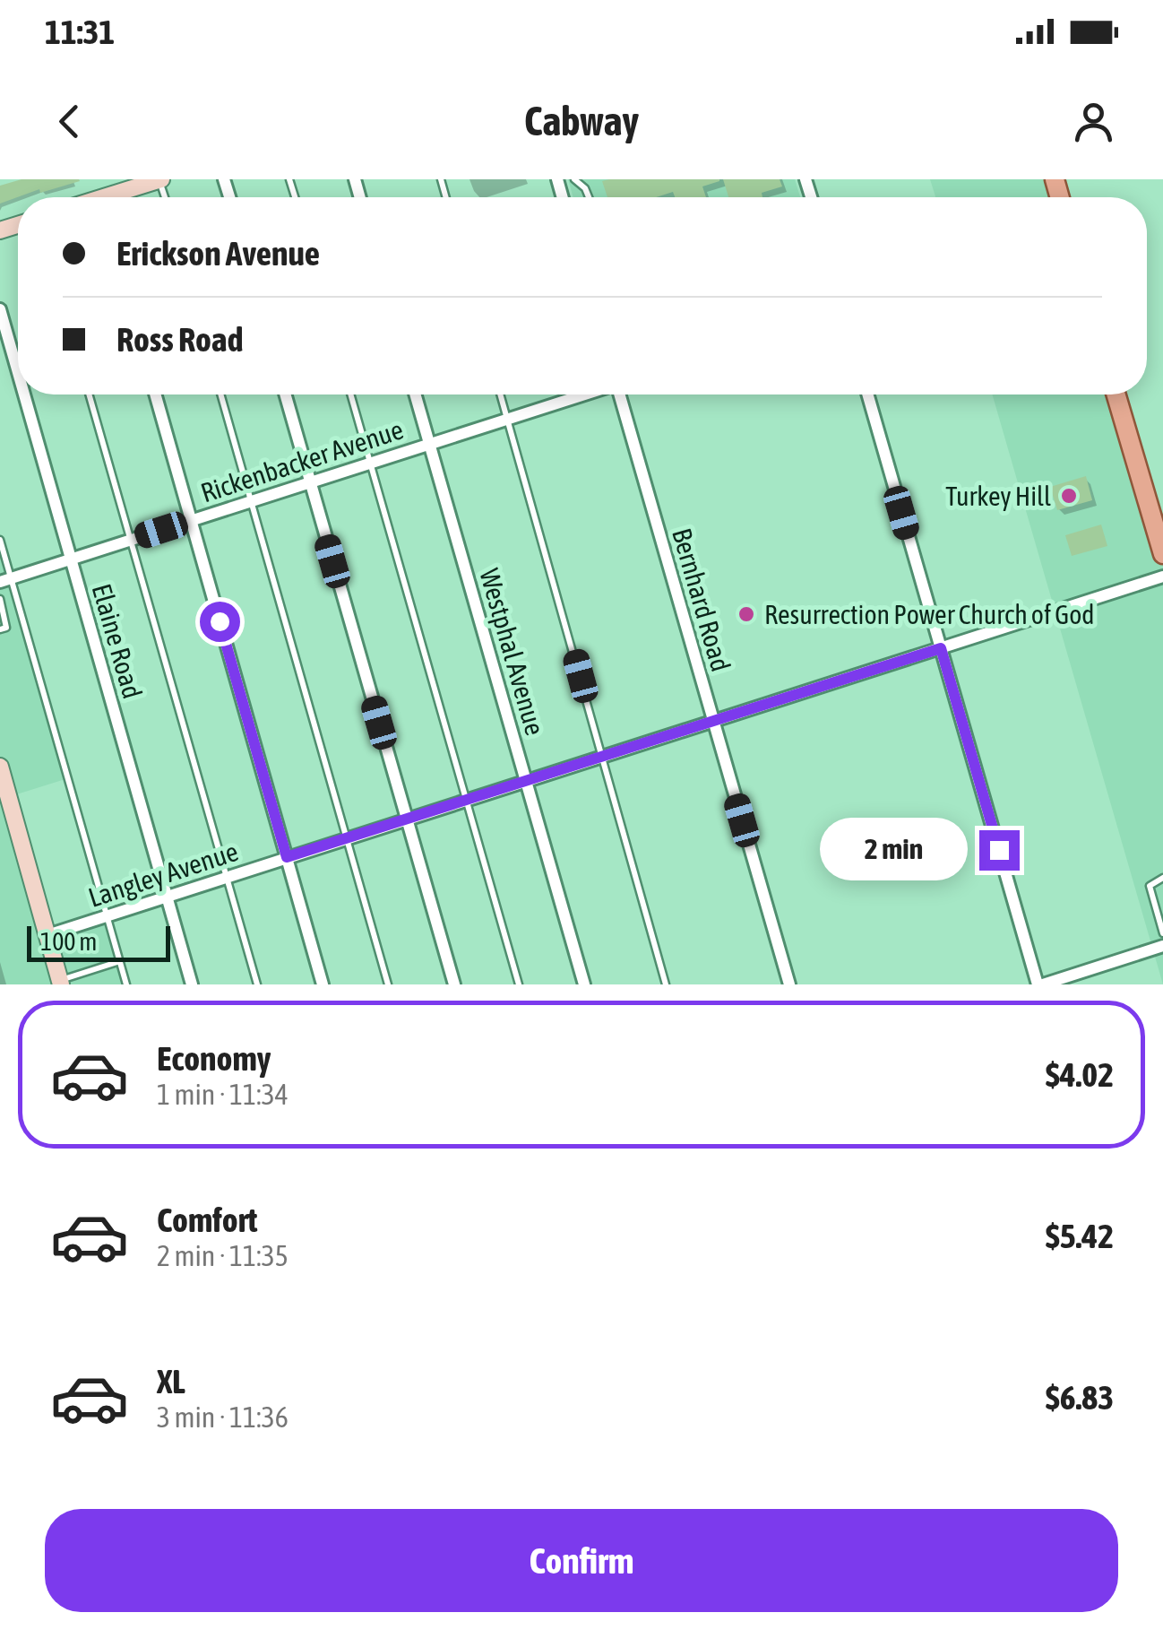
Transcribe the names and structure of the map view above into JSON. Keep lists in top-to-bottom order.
{
  "streets": {
    "street": [
      "Rickenbacker Avenue",
      "Bernhard Road",
      "Elaine Road",
      "Westphal Avenue",
      "Langley Avenue"
    ]
  },
  "crossings": [
    ["Rickenbacker Avenue", "Elaine Road"],
    ["Rickenbacker Avenue", "Westphal Avenue"],
    ["Bernhard Road", "Langley Avenue"],
    ["Elaine Road", "Langley Avenue"],
    ["Westphal Avenue", "Langley Avenue"]
  ],
  "places": ["Turkey Hill", "Resurrection Power Church of God"],
  "scale_bar": "100 m",
  "page": {
    "status": "11:31",
    "header": "Cabway",
    "banner": ["Erickson Avenue", "Ross Road"],
    "bubble": "2 min",
    "scale": "100 m",
    "list": [
      {
        "name": "Economy",
        "note": "1 min · 11:34",
        "value": "$4.02"
      },
      {
        "name": "Comfort",
        "note": "2 min · 11:35",
        "value": "$5.42"
      },
      {
        "name": "XL",
        "note": "3 min · 11:36",
        "value": "$6.83"
      }
    ],
    "buttons": "Confirm"
  }
}
